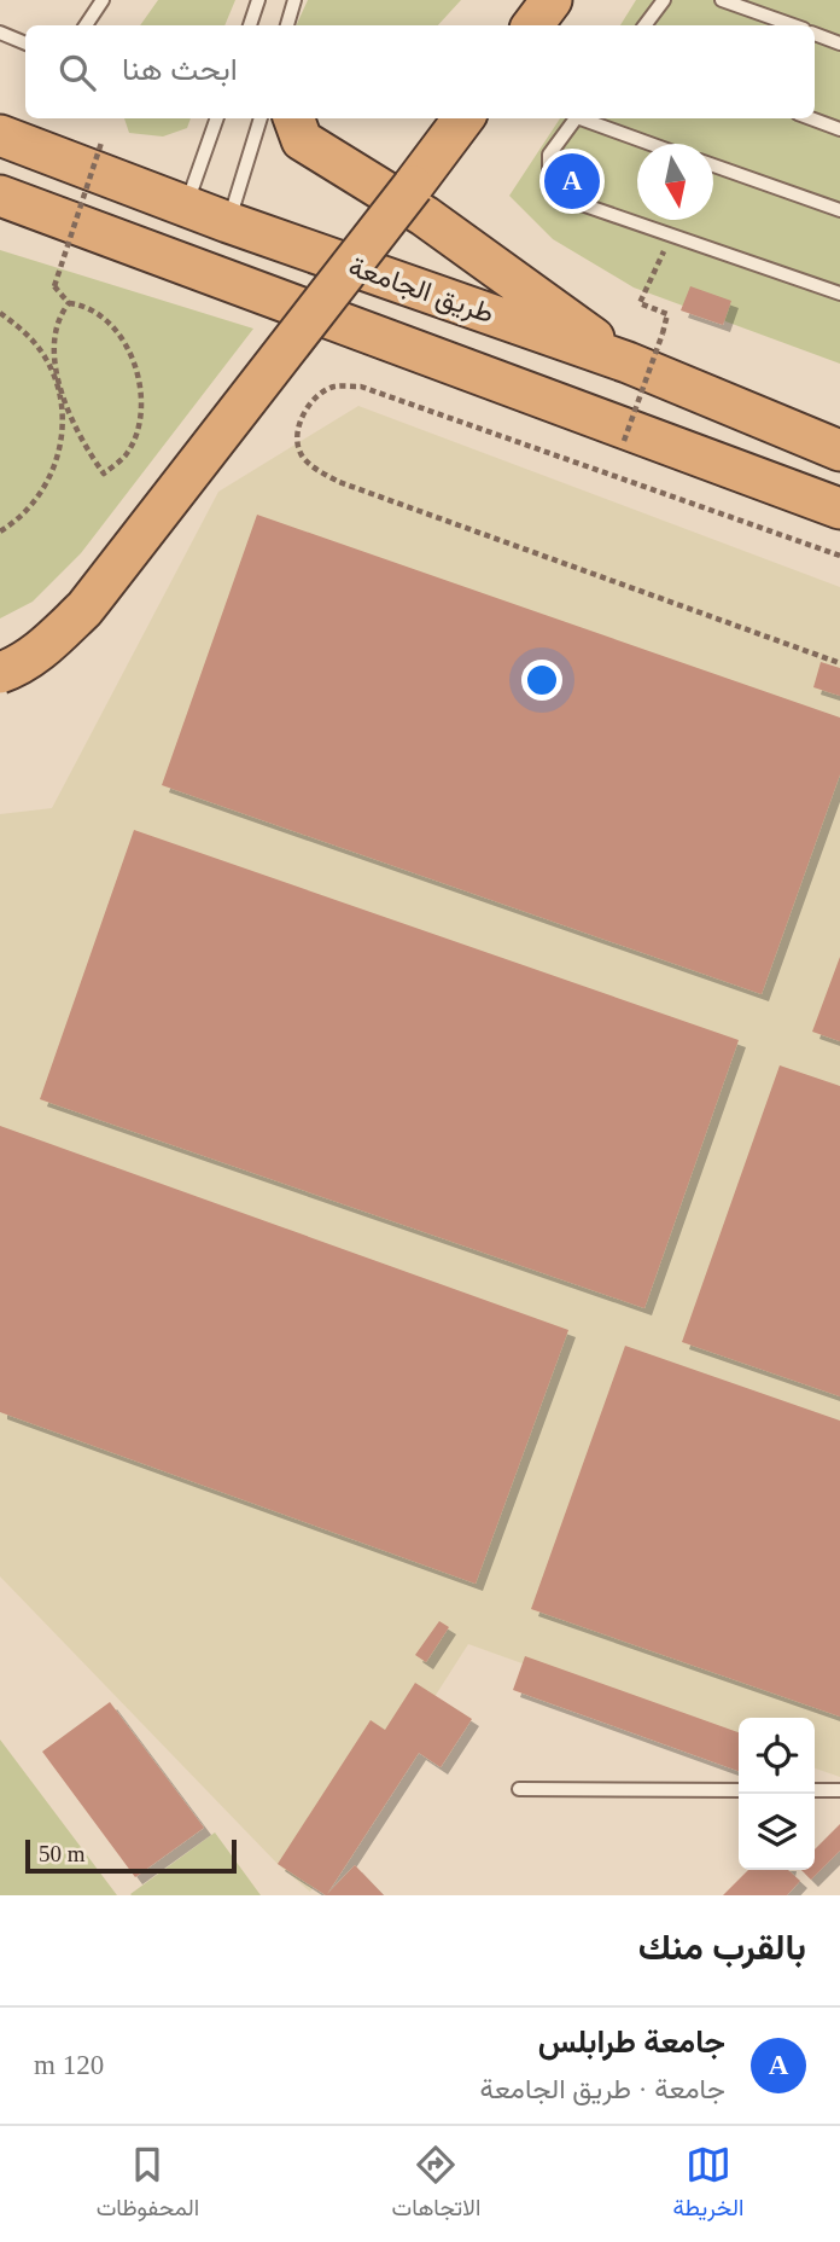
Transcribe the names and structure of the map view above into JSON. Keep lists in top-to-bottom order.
{
  "streets": {
    "highway": ["طريق الجامعة"]
  },
  "scale_bar": "50 m",
  "north": "bottom",
  "page": {
    "search": "ابحث هنا",
    "pins": "A",
    "scale": "50 m",
    "heading": "بالقرب منك",
    "list": [
      {
        "mark": "A",
        "name": "جامعة طرابلس",
        "note": "جامعة · طريق الجامعة",
        "value": "120 m"
      }
    ],
    "nav": ["الخريطة", "الاتجاهات", "المحفوظات"]
  }
}
